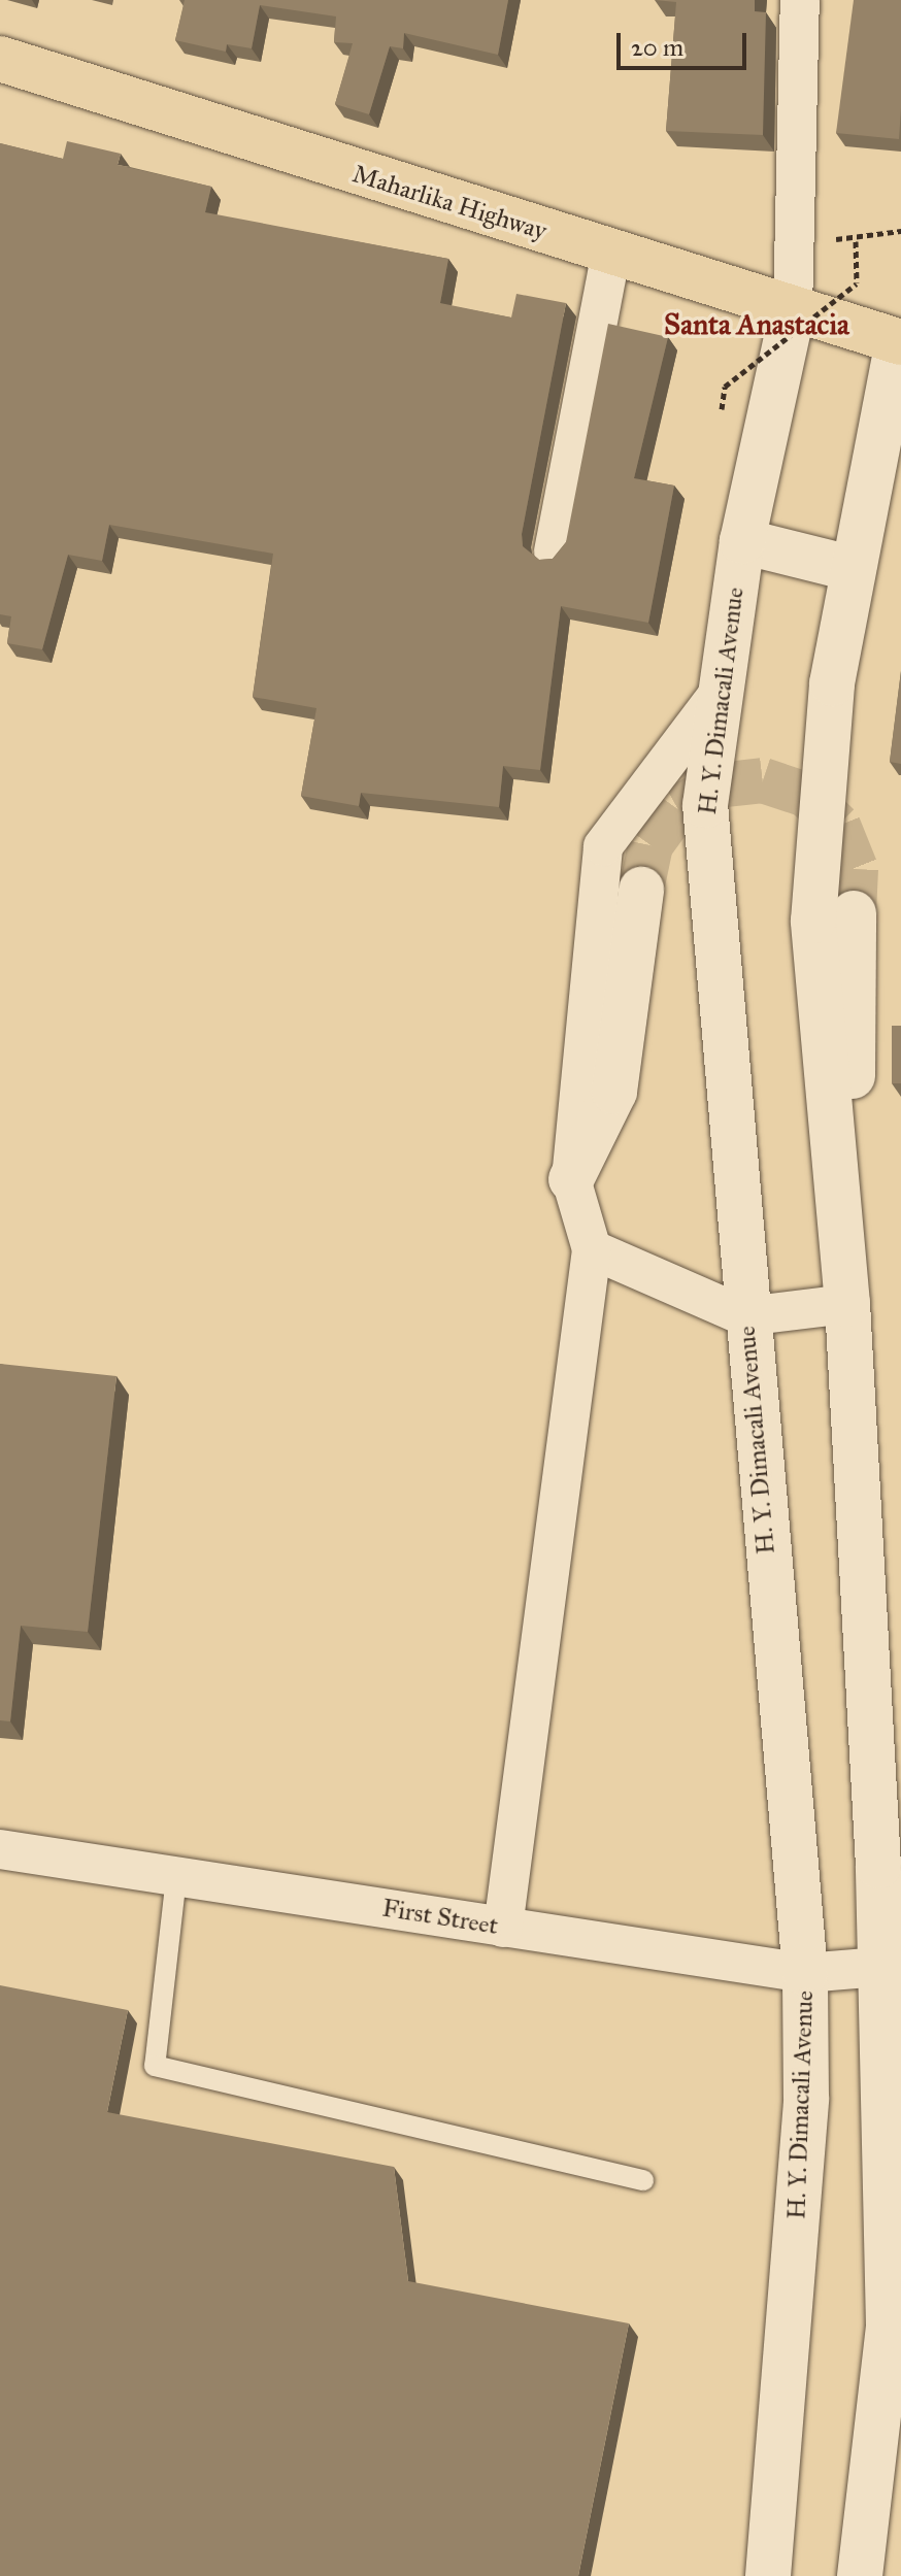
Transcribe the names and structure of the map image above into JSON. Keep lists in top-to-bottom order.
{
  "streets": {
    "highway": ["Maharlika Highway"],
    "street": ["H. Y. Dimacali Avenue", "First Street"]
  },
  "crossings": [
    ["Maharlika Highway", "H. Y. Dimacali Avenue"],
    ["H. Y. Dimacali Avenue", "First Street"]
  ],
  "districts": ["Santa Anastacia"],
  "scale_bar": "20 m"
}
